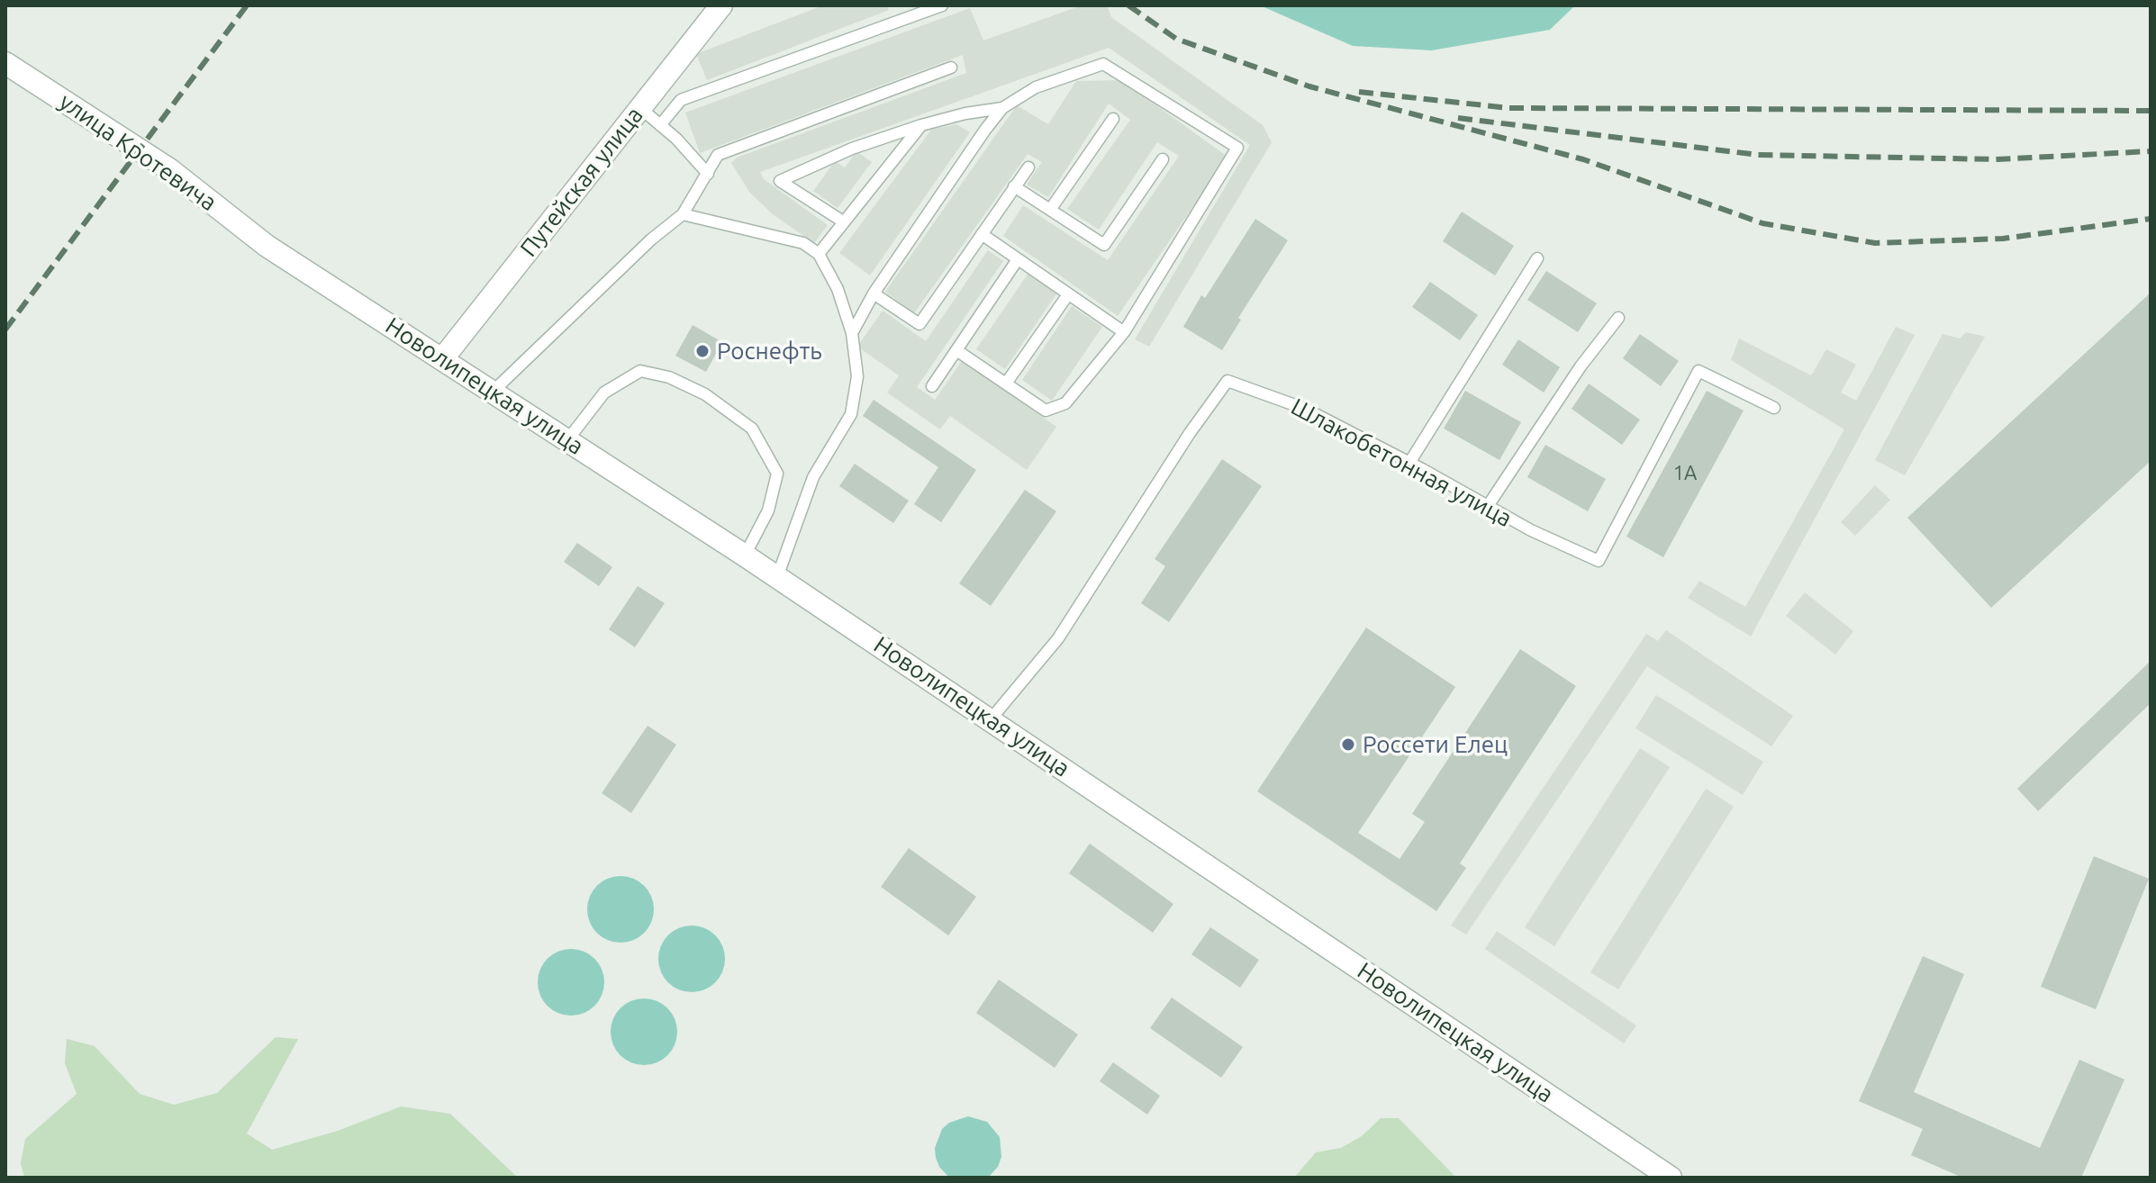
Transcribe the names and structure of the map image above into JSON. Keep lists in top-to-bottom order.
{
  "streets": {
    "street": ["улица Кротевича", "Путейская улица", "Новолипецкая улица"],
    "lane": ["Шлакобетонная улица"]
  },
  "crossings": [
    ["улица Кротевича", "Новолипецкая улица"],
    ["Путейская улица", "Новолипецкая улица"],
    ["Новолипецкая улица", "Шлакобетонная улица"]
  ],
  "places": ["Роснефть", "Россети Елец"],
  "house_numbers": ["1А"]
}
